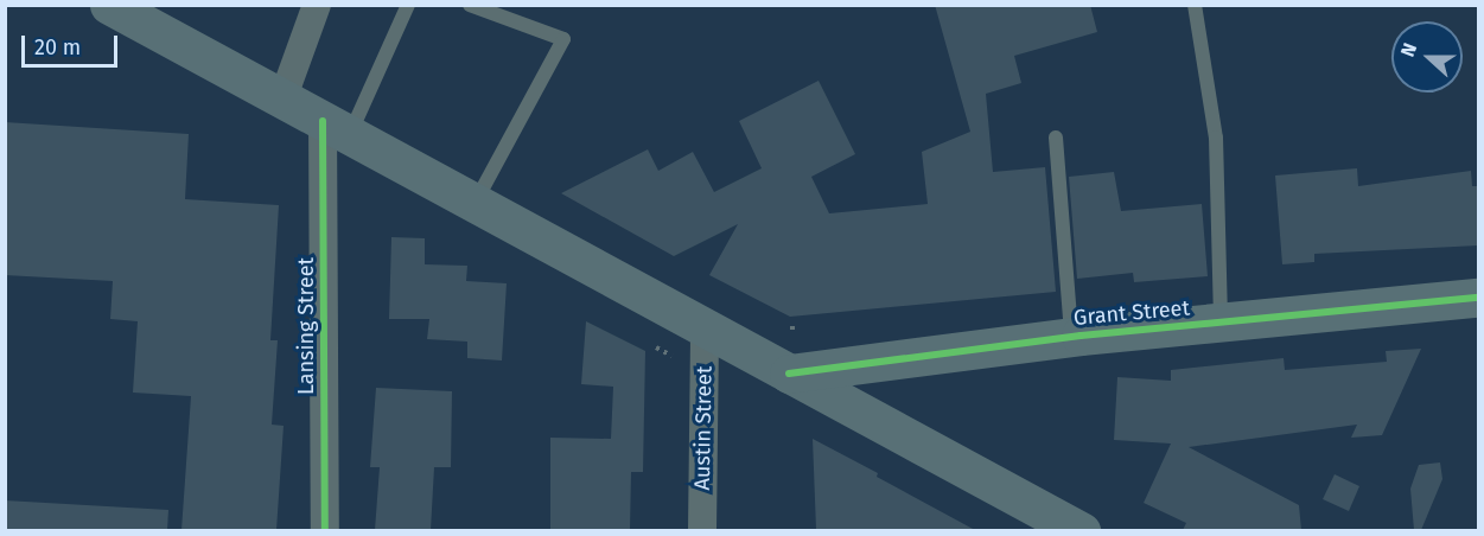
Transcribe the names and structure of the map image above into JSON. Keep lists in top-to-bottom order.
{
  "streets": {
    "main road": ["Grant Street"],
    "street": ["Lansing Street", "Austin Street"]
  },
  "scale_bar": "20 m",
  "north": "left"
}
